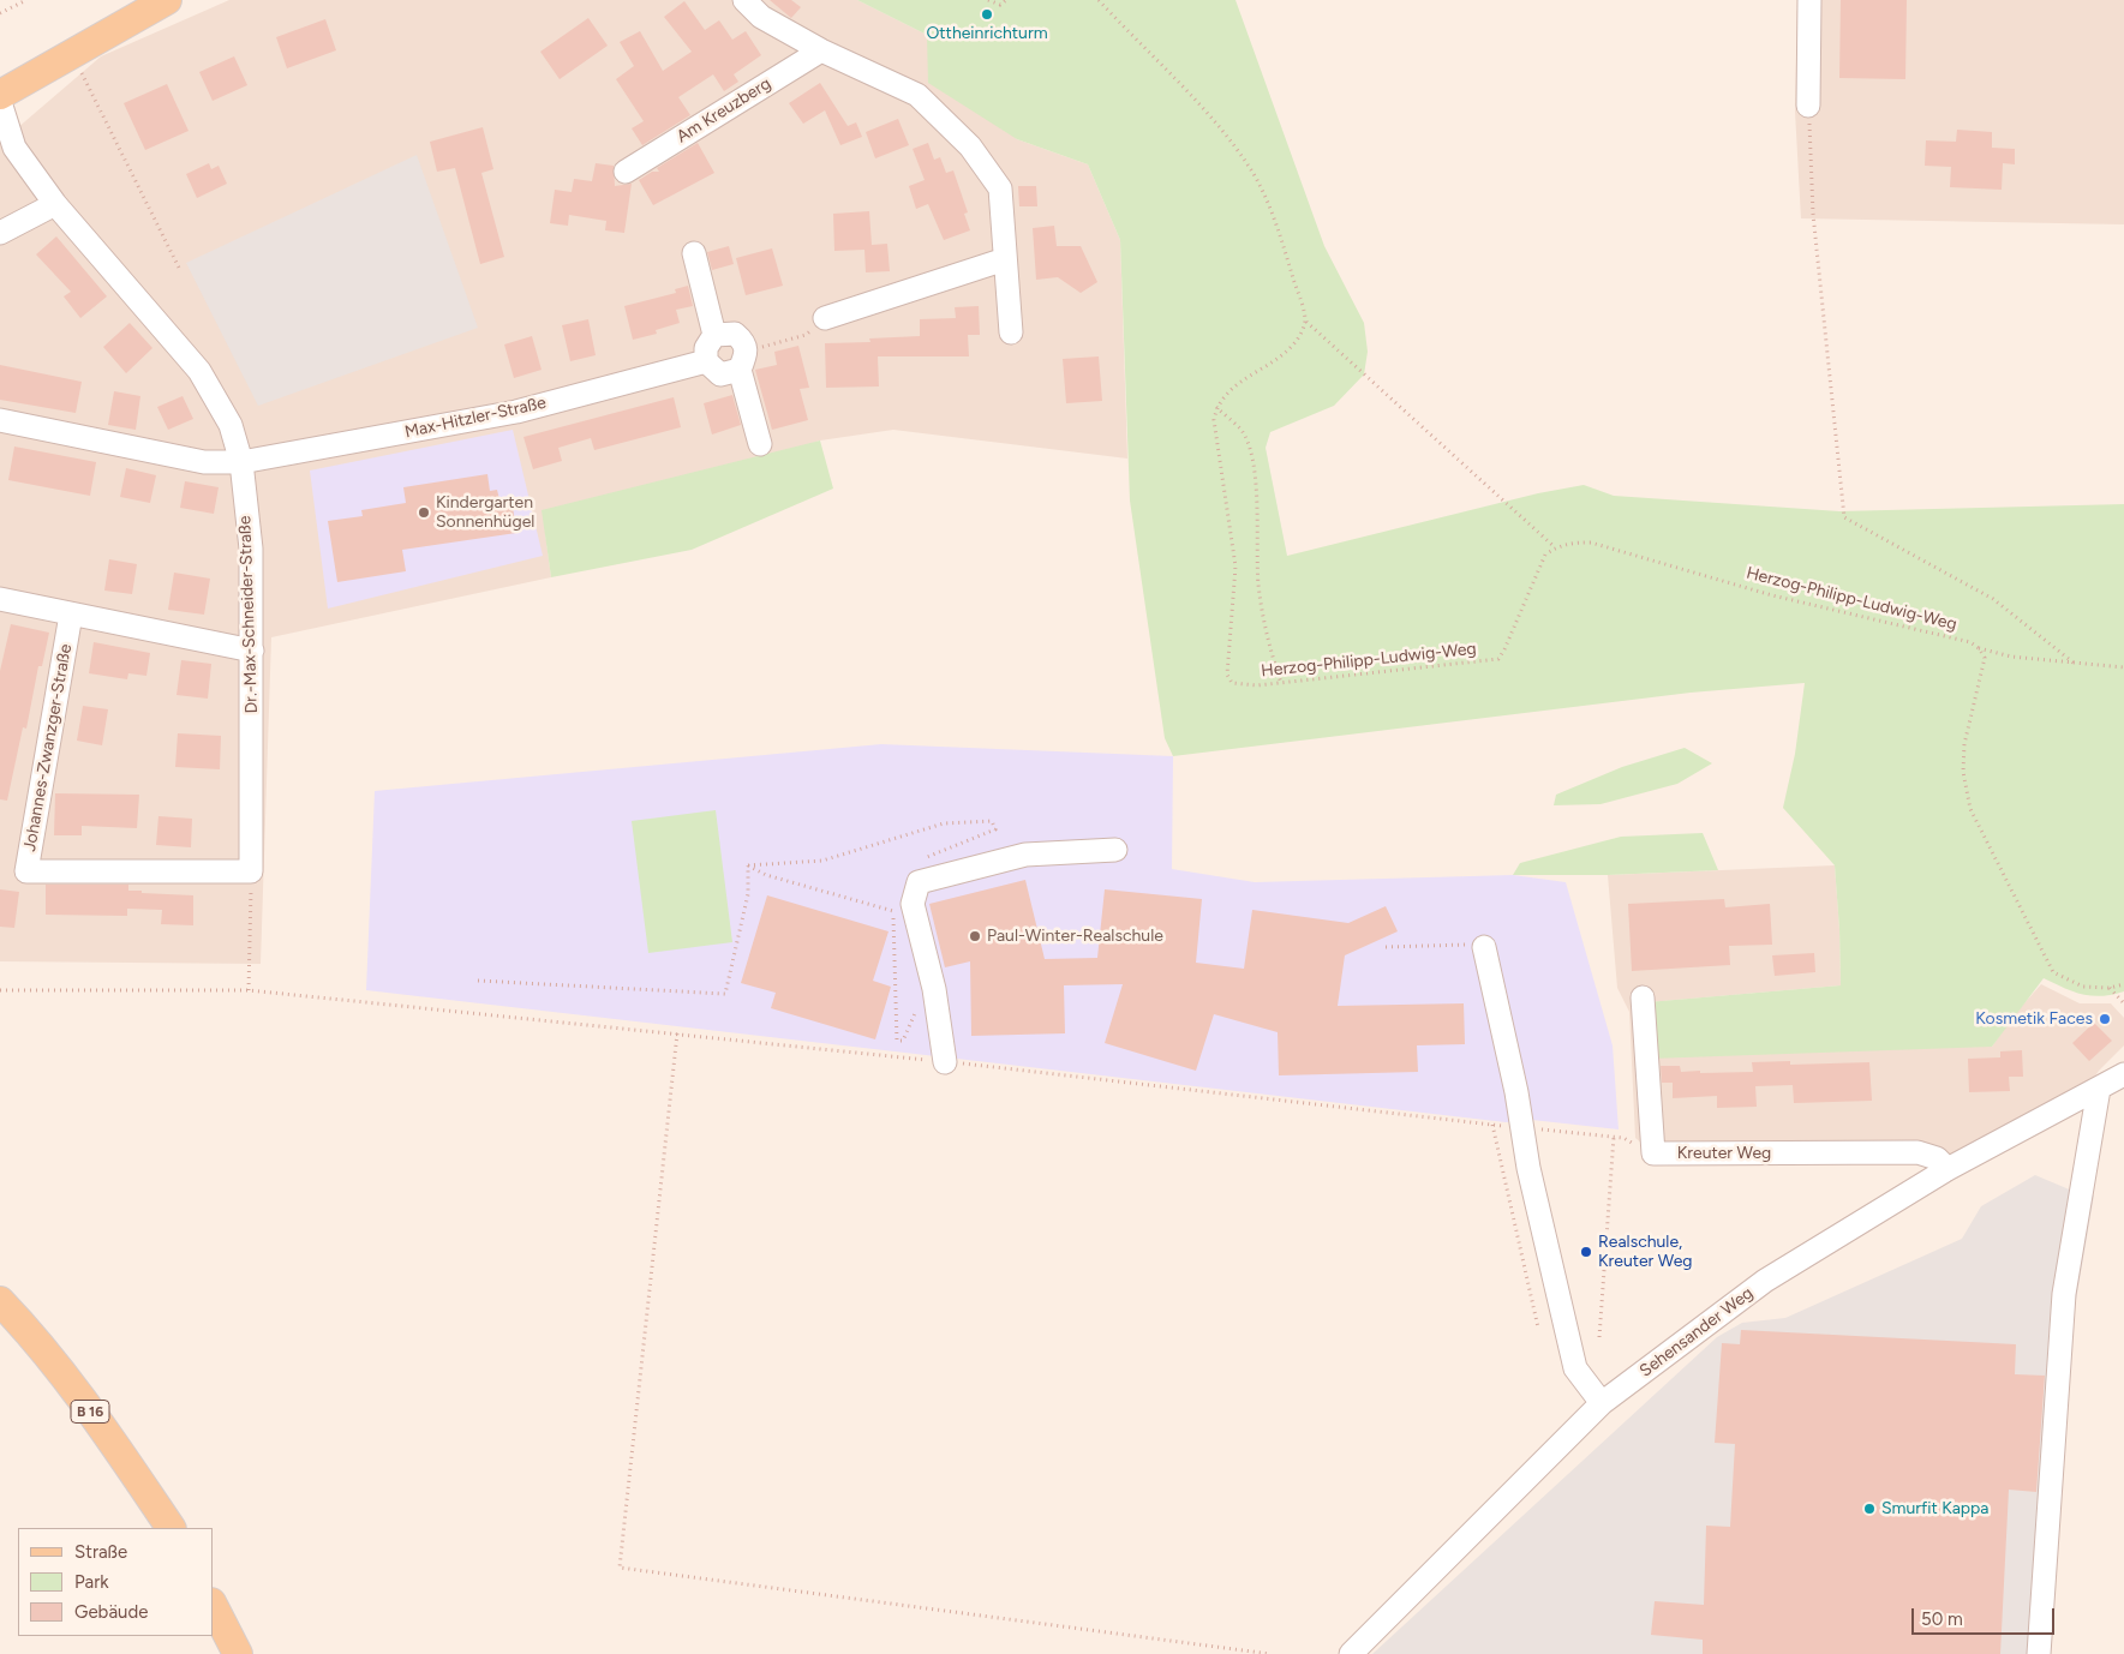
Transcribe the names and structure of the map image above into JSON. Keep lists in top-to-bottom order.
{
  "streets": {
    "main road": ["B 16"],
    "street": [
      "Am Kreuzberg",
      "Max-Hitzler-Straße",
      "Dr.-Max-Schneider-Straße",
      "Johannes-Zwanzger-Straße",
      "Kreuter Weg",
      "Sehensander Weg"
    ],
    "path": ["Herzog-Philipp-Ludwig-Weg"]
  },
  "crossings": [
    ["Max-Hitzler-Straße", "Dr.-Max-Schneider-Straße"],
    ["Dr.-Max-Schneider-Straße", "Johannes-Zwanzger-Straße"],
    ["Kreuter Weg", "Sehensander Weg"]
  ],
  "places": [
    "Ottheinrichturm",
    "Kindergarten Sonnenhügel",
    "Paul-Winter-Realschule",
    "Kosmetik Faces",
    "Realschule, Kreuter Weg",
    "Smurfit Kappa"
  ],
  "legend": ["Straße", "Park", "Gebäude"],
  "scale_bar": "50 m"
}
